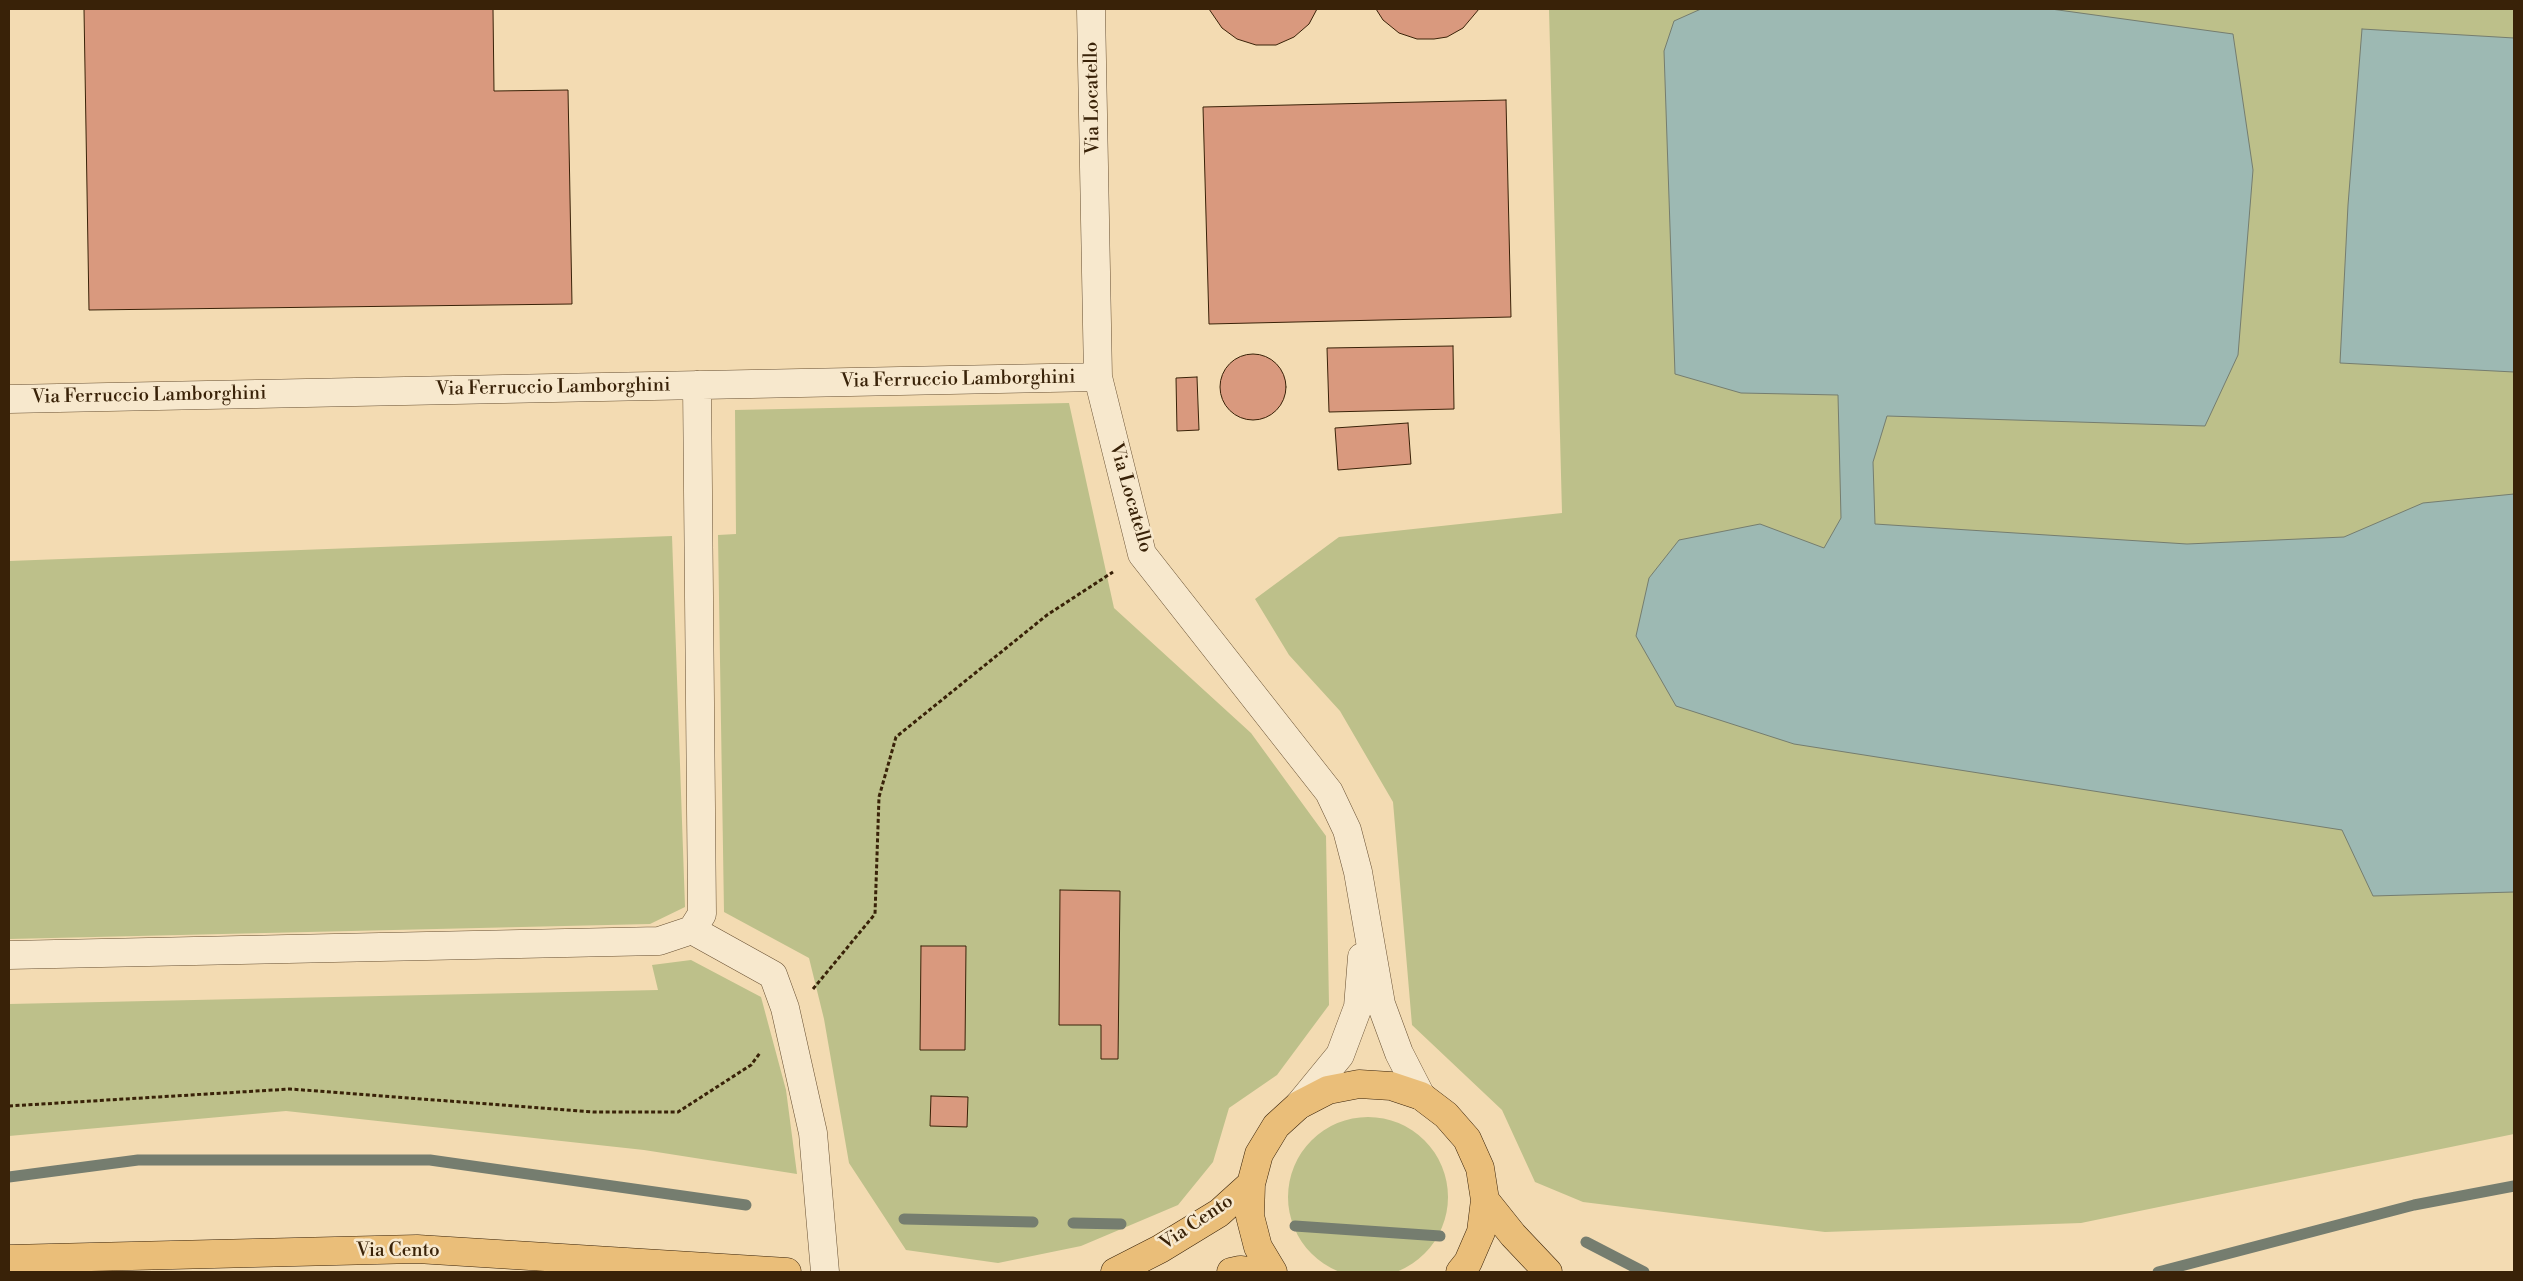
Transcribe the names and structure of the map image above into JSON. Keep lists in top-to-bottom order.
{
  "streets": {
    "main road": ["Via Cento"],
    "street": ["Via Locatello", "Via Ferruccio Lamborghini"]
  },
  "crossings": [
    ["Via Locatello", "Via Ferruccio Lamborghini"],
    ["Via Locatello", "Via Cento"]
  ]
}
